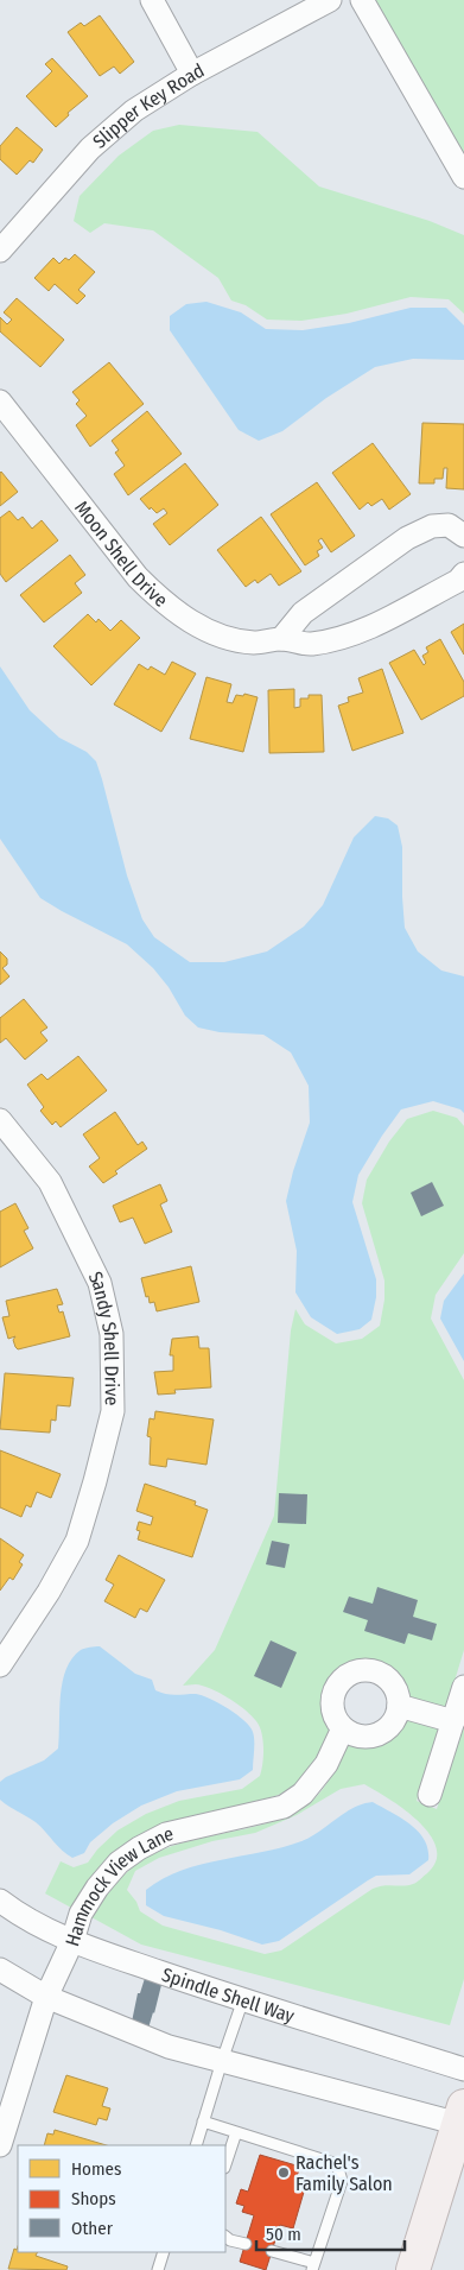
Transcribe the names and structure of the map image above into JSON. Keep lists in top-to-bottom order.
{
  "streets": {
    "street": [
      "Slipper Key Road",
      "Moon Shell Drive",
      "Sandy Shell Drive",
      "Hammock View Lane",
      "Spindle Shell Way"
    ]
  },
  "crossings": [
    ["Hammock View Lane", "Spindle Shell Way"]
  ],
  "places": ["Rachel's Family Salon"],
  "legend": ["Homes", "Shops", "Other"],
  "scale_bar": "50 m"
}
